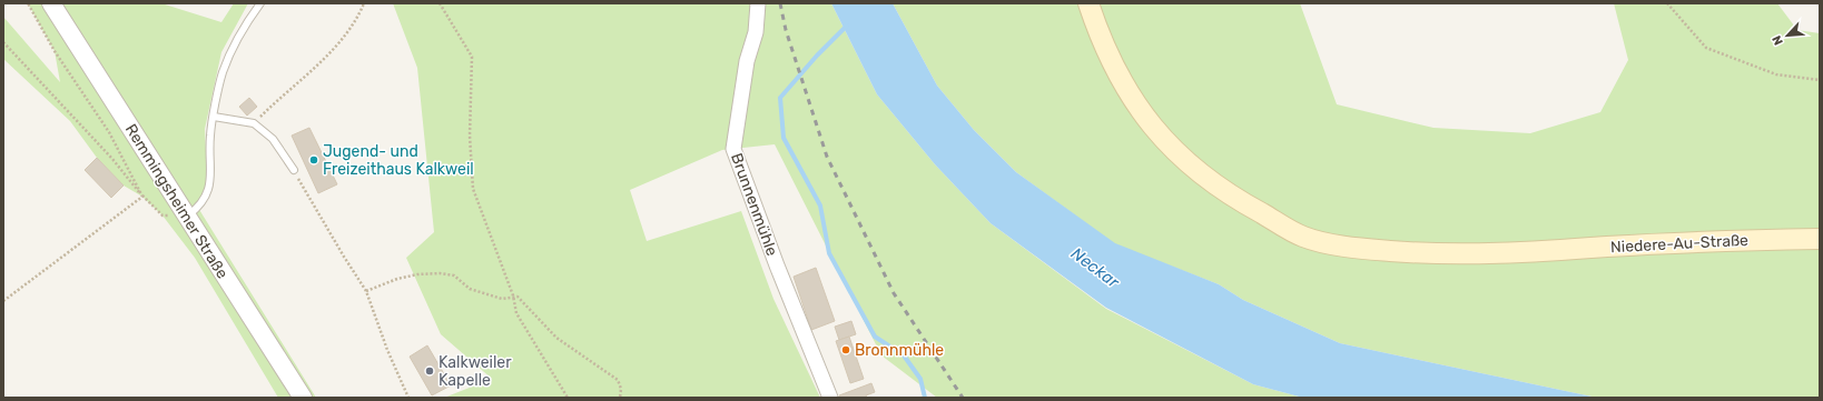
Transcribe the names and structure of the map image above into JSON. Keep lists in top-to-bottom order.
{
  "streets": {
    "main road": ["Niedere-Au-Straße"],
    "street": ["Remmingsheimer Straße", "Brunnenmühle"]
  },
  "water": ["Neckar"],
  "places": ["Jugend- und Freizeithaus Kalkweil", "Bronnmühle", "Kalkweiler Kapelle"],
  "north": "bottom left"
}
